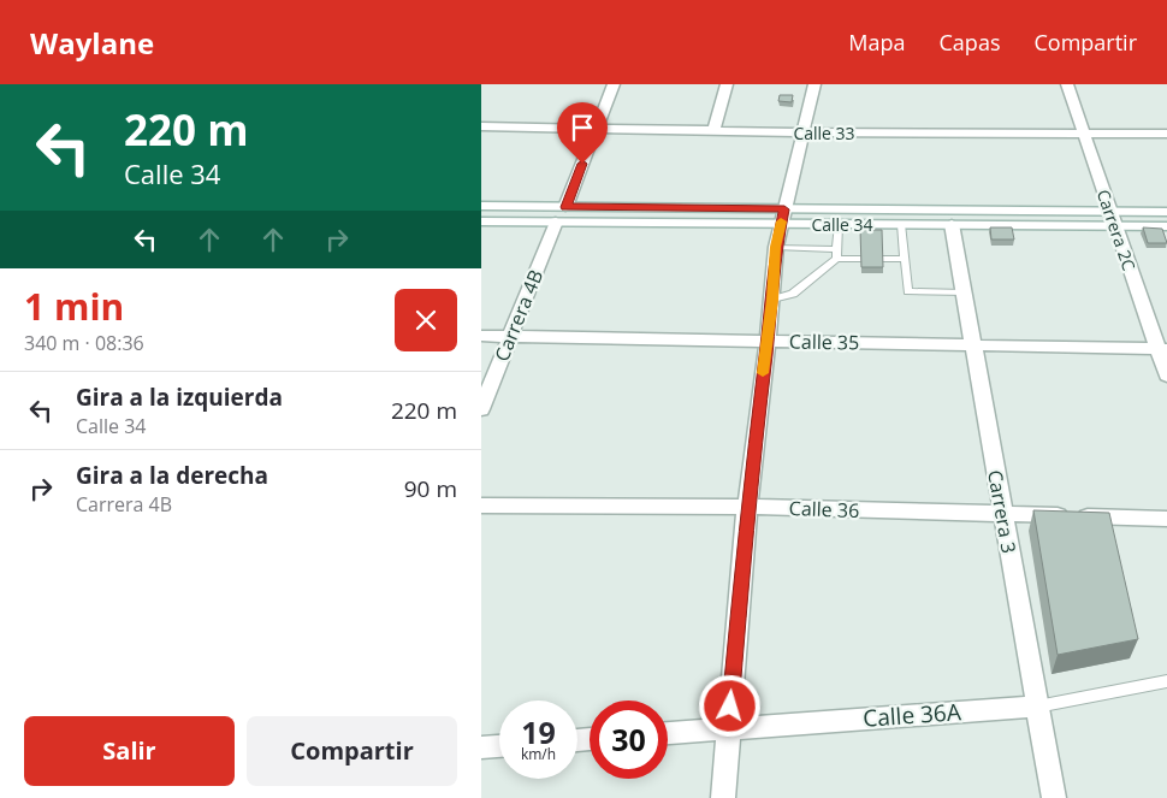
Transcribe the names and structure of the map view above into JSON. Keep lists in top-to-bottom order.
{
  "streets": {
    "street": [
      "Calle 33",
      "Calle 34",
      "Carrera 2C",
      "Carrera 4B",
      "Calle 35",
      "Calle 36",
      "Carrera 3",
      "Calle 36A"
    ]
  },
  "crossings": [
    ["Calle 33", "Carrera 2C"],
    ["Calle 34", "Carrera 2C"],
    ["Calle 34", "Carrera 4B"],
    ["Calle 34", "Carrera 3"],
    ["Carrera 2C", "Calle 35"],
    ["Carrera 4B", "Calle 35"],
    ["Calle 35", "Carrera 3"],
    ["Calle 36", "Carrera 3"],
    ["Carrera 3", "Calle 36A"]
  ],
  "page": {
    "header": "Waylane",
    "nav": ["Mapa", "Capas", "Compartir"],
    "turn": ["220 m", "Calle 34"],
    "heading": ["1 min", "340 m · 08:36"],
    "list": [
      {
        "name": "Gira a la izquierda",
        "note": "Calle 34",
        "value": "220 m"
      },
      {
        "name": "Gira a la derecha",
        "note": "Carrera 4B",
        "value": "90 m"
      }
    ],
    "speed": "19 km/h",
    "limit": "30",
    "buttons": ["Salir", "Compartir"]
  }
}
